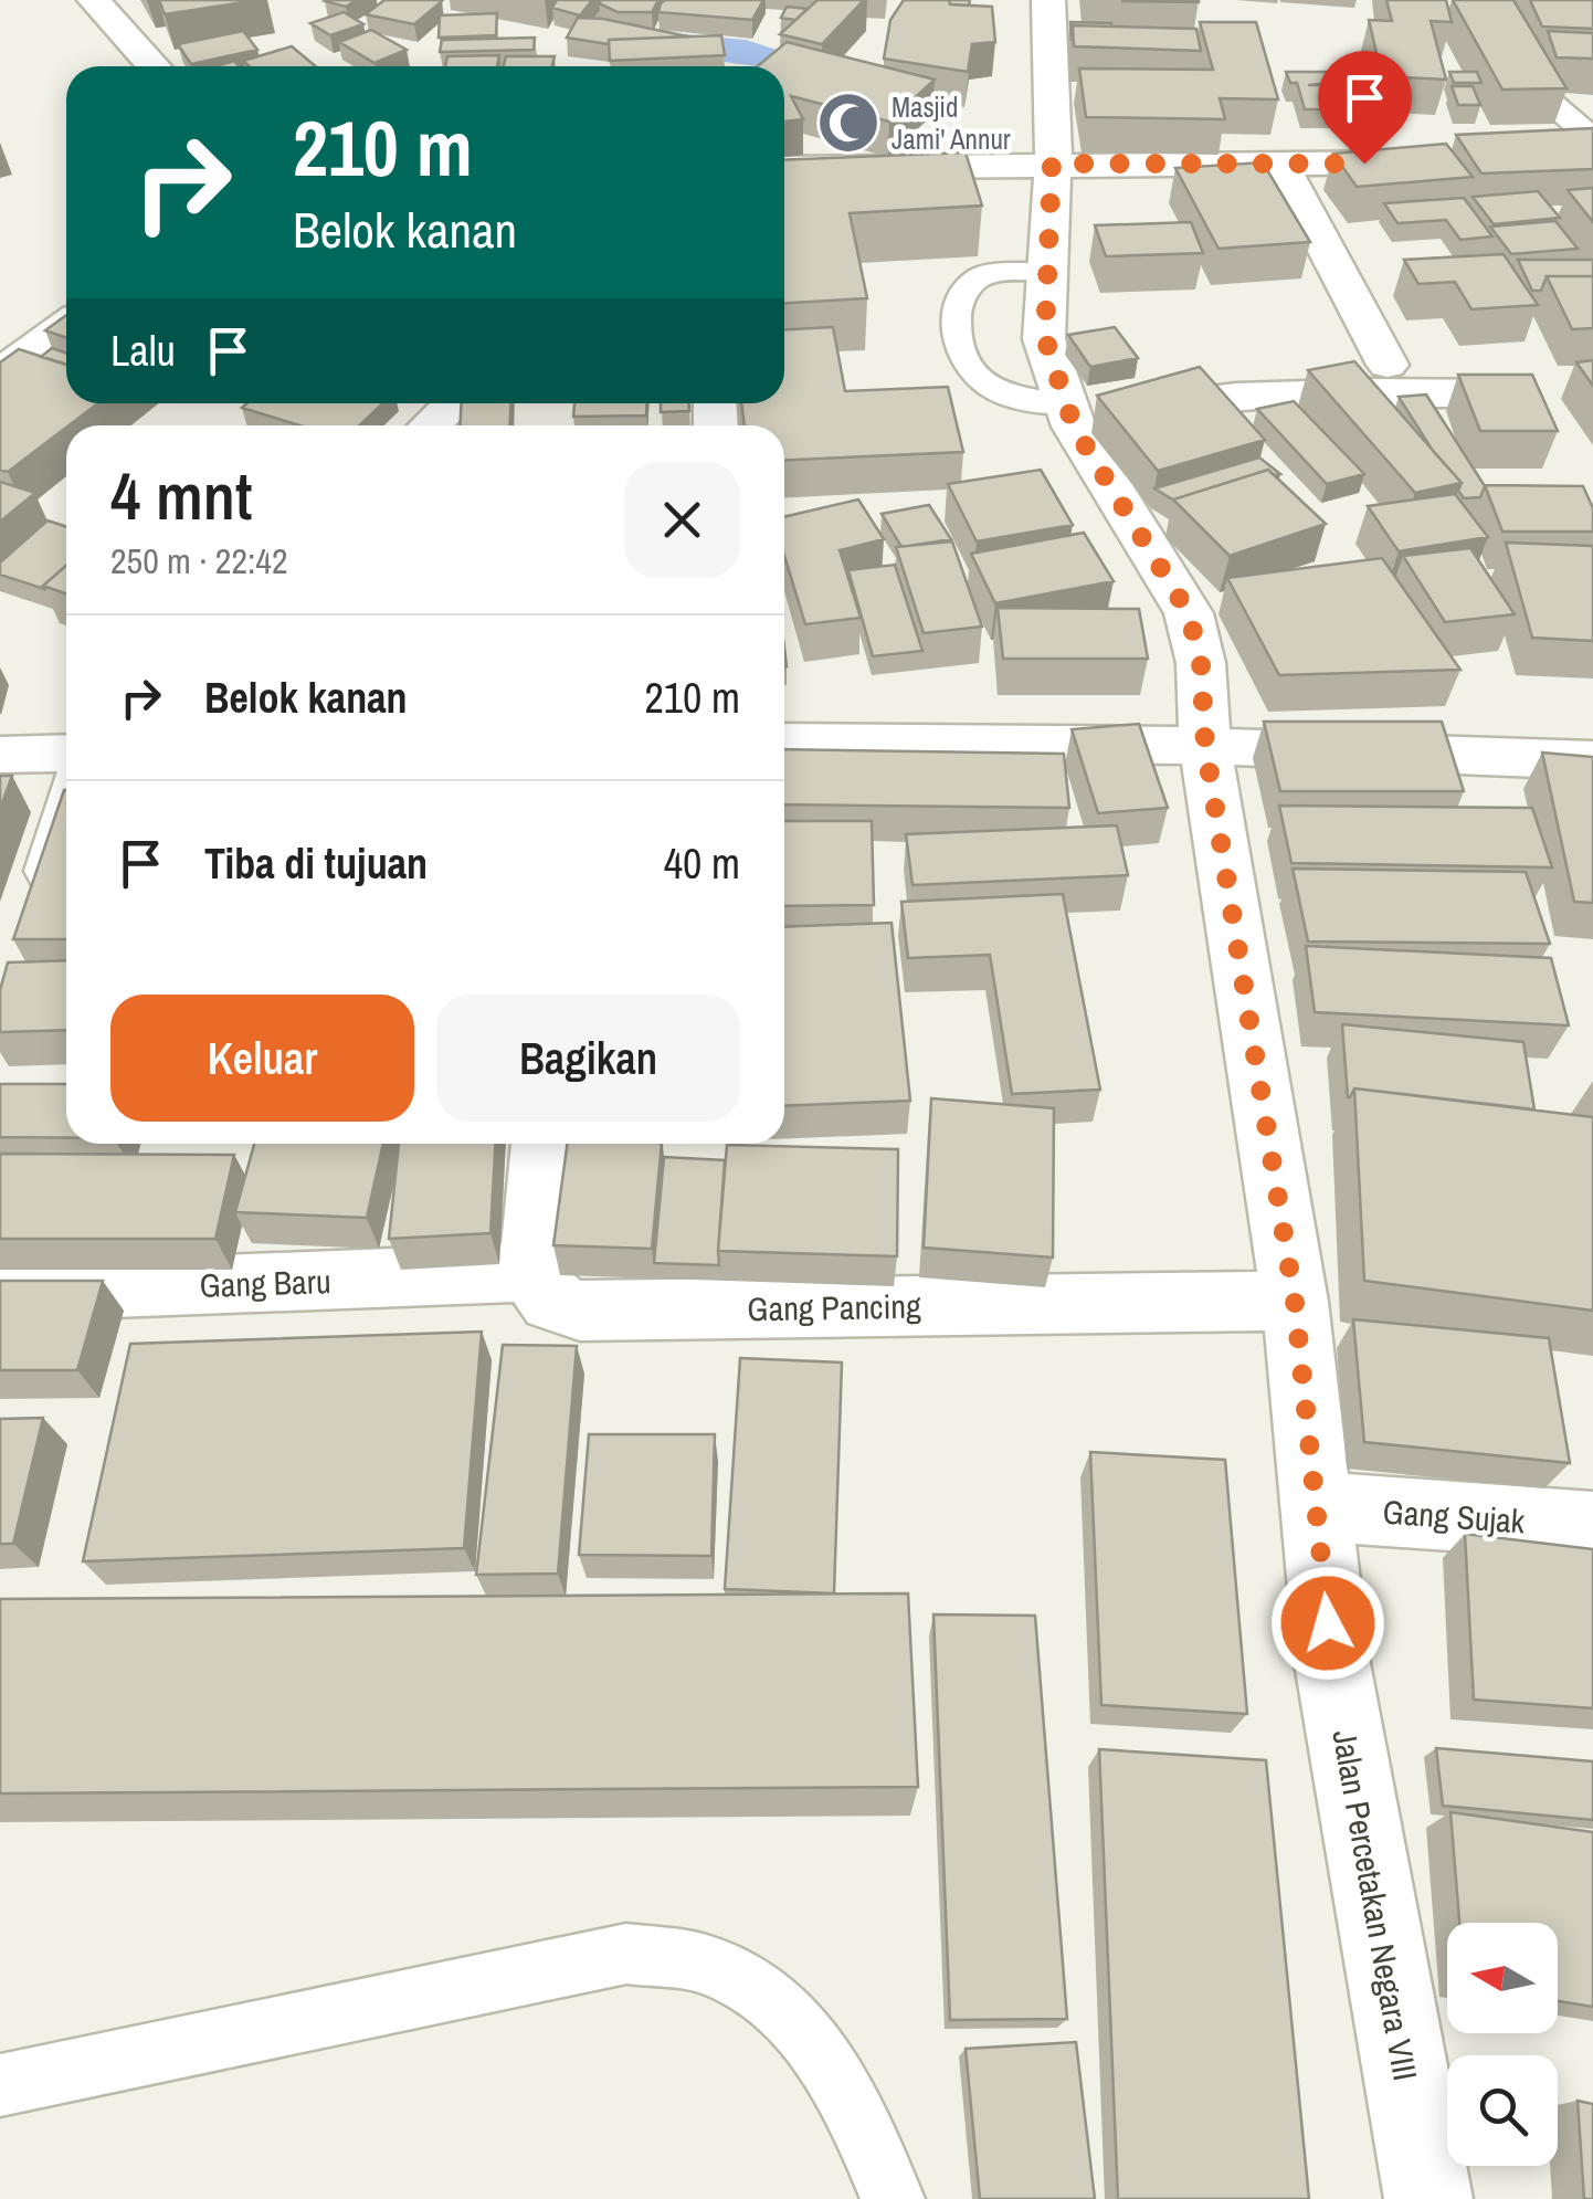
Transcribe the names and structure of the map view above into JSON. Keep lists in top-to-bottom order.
{
  "streets": {
    "street": [
      "Gang Baru",
      "Gang Pancing",
      "Gang Sujak",
      "Jalan Percetakan Negara VIII"
    ]
  },
  "crossings": [
    ["Gang Baru", "Gang Pancing"],
    ["Gang Pancing", "Jalan Percetakan Negara VIII"],
    ["Gang Sujak", "Jalan Percetakan Negara VIII"]
  ],
  "places": {
    "mosque": ["Masjid Jami' Annur"]
  },
  "north": "left",
  "page": {
    "turn": ["210 m", "Belok kanan"],
    "then": "Lalu",
    "heading": ["4 mnt", "250 m · 22:42"],
    "list": [
      {
        "name": "Belok kanan",
        "value": "210 m"
      },
      {
        "name": "Tiba di tujuan",
        "value": "40 m"
      }
    ],
    "buttons": ["Keluar", "Bagikan"]
  }
}
